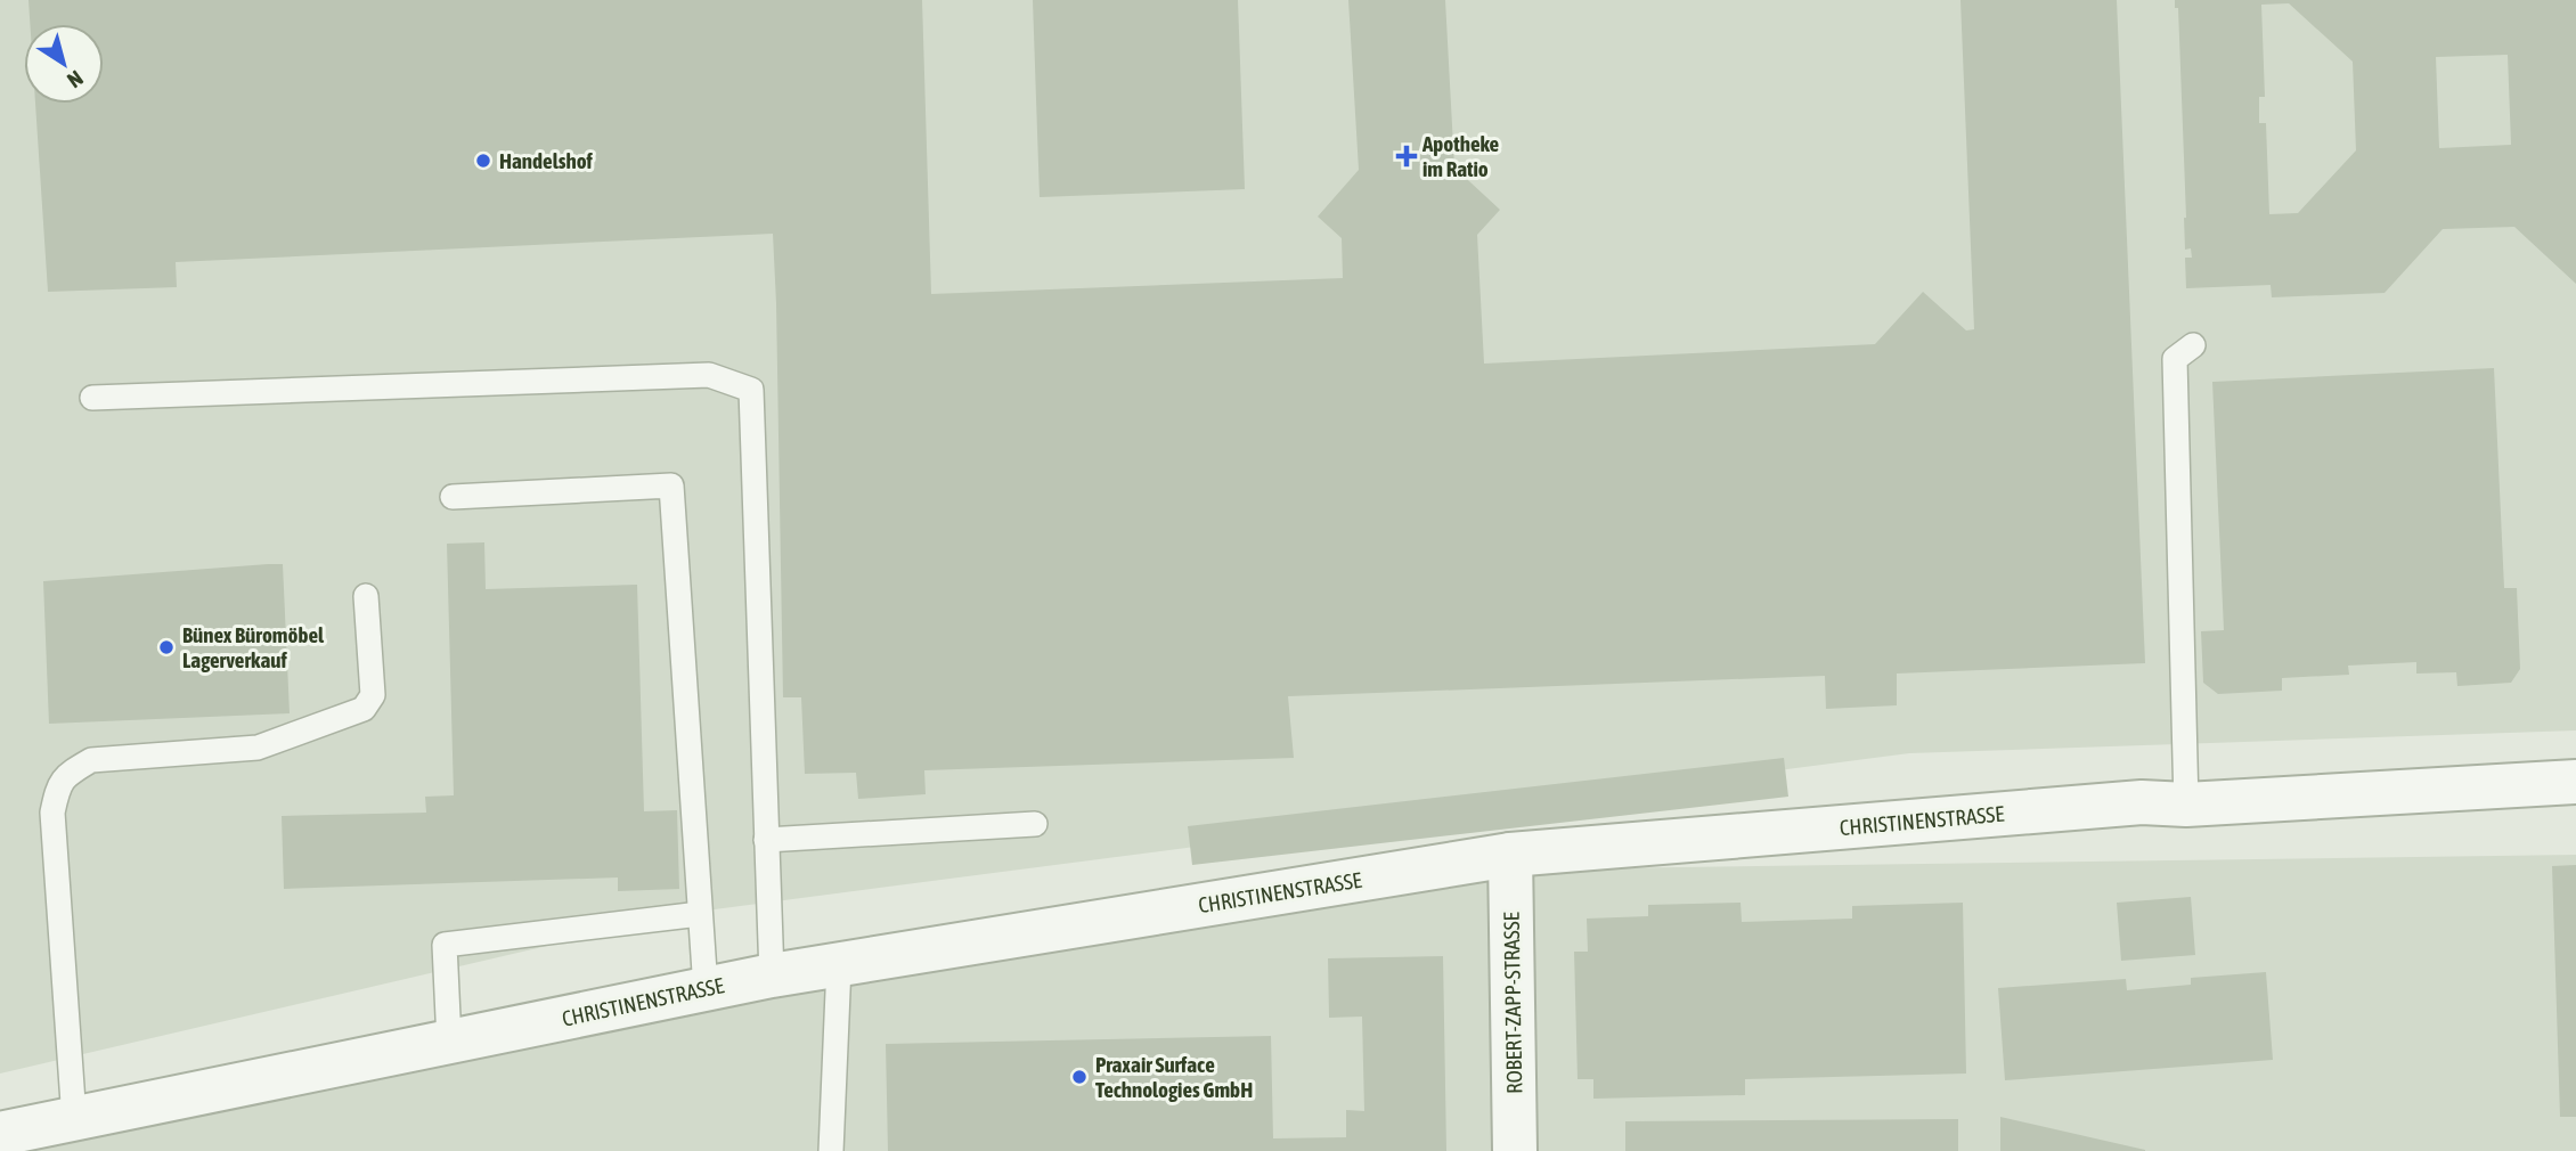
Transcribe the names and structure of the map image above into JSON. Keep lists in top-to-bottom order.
{
  "streets": {
    "street": ["CHRISTINENSTRASSE", "ROBERT-ZAPP-STRASSE"]
  },
  "crossings": [
    ["CHRISTINENSTRASSE", "ROBERT-ZAPP-STRASSE"]
  ],
  "places": {
    "health": ["Apotheke im Ratio"],
    "other": ["Handelshof", "Bünex Büromöbel Lagerverkauf", "Praxair Surface Technologies GmbH"]
  },
  "north": "bottom right"
}
